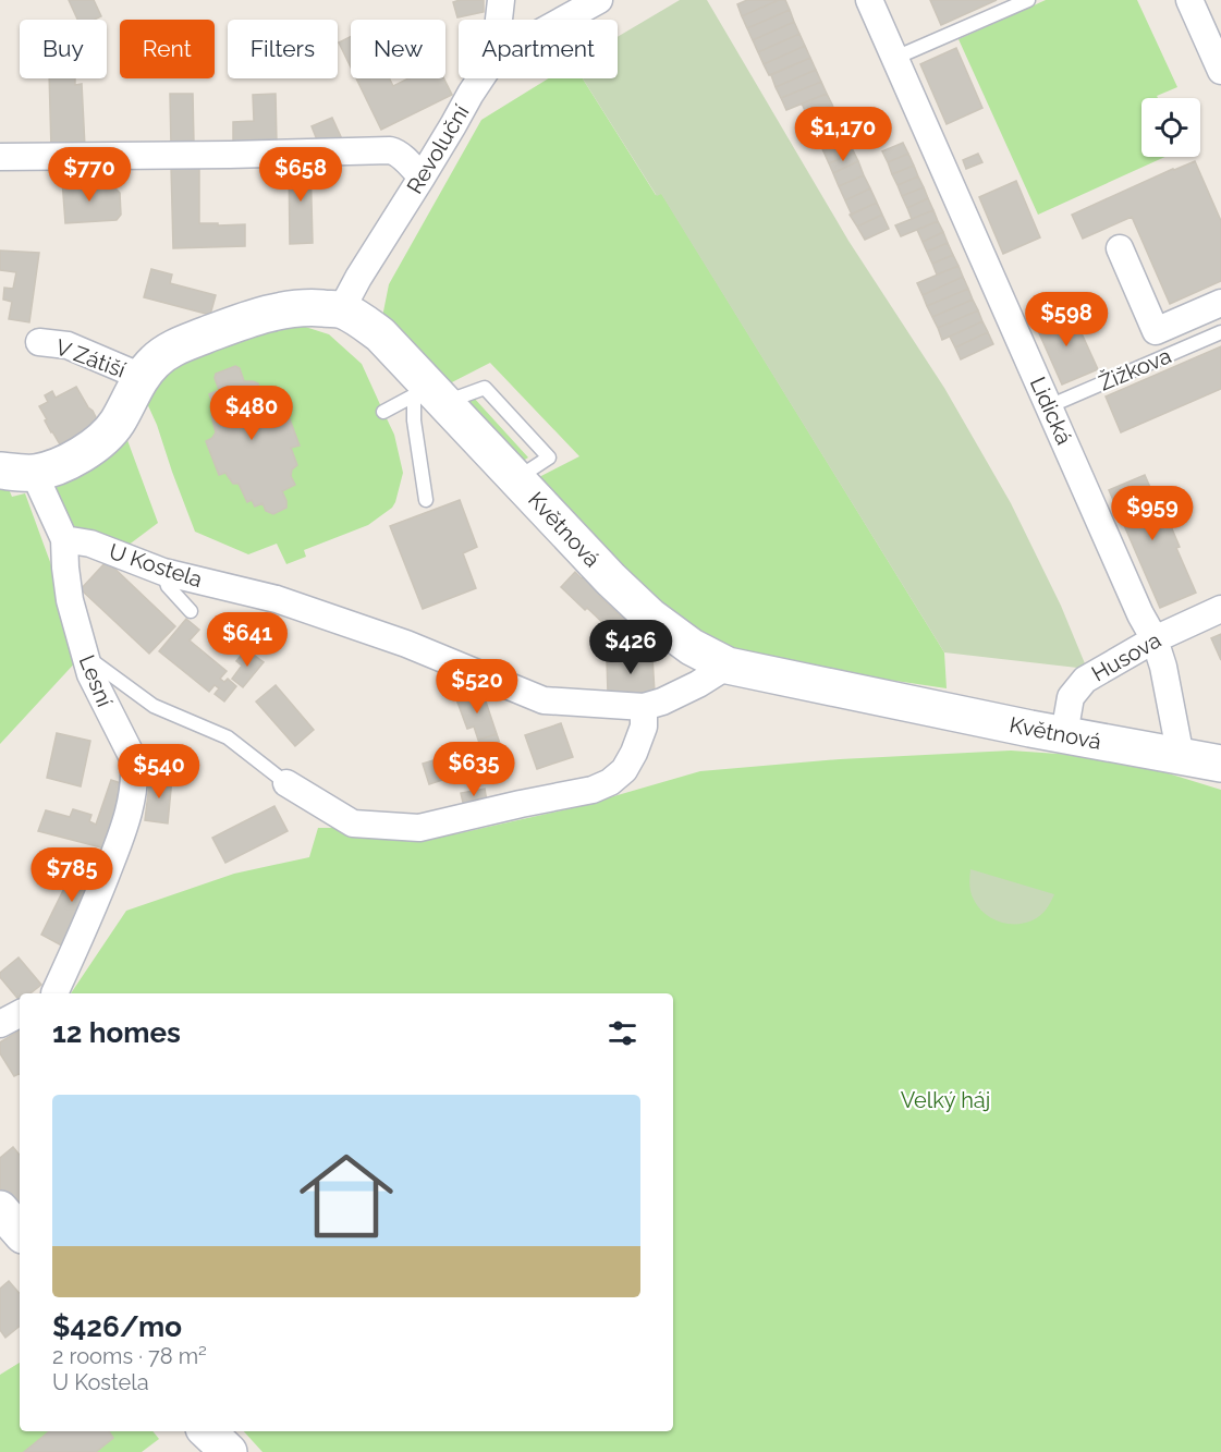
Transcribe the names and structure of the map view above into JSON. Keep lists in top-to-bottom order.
{
  "streets": {
    "street": [
      "Revoluční",
      "V Zátiší",
      "Žižkova",
      "Lidická",
      "Květnová",
      "U Kostela",
      "Husova",
      "Lesní"
    ]
  },
  "crossings": [
    ["Revoluční", "Květnová"],
    ["V Zátiší", "Květnová"],
    ["Žižkova", "Lidická"],
    ["Lidická", "Květnová"],
    ["Lidická", "Husova"],
    ["Květnová", "U Kostela"],
    ["Květnová", "Husova"],
    ["Květnová", "Lesní"],
    ["U Kostela", "Lesní"]
  ],
  "parks": ["Velký háj"],
  "page": {
    "chip": [
      "Buy",
      "Rent",
      "Filters",
      "New",
      "Apartment"
    ],
    "price": [
      "$1,170",
      "$770",
      "$658",
      "$598",
      "$480",
      "$959",
      "$641",
      "$426",
      "$520",
      "$635",
      "$540",
      "$785"
    ],
    "heading": "12 homes",
    "list": [
      {
        "name": "$426/mo",
        "note": "2 rooms · 78 m² · U Kostela"
      }
    ]
  }
}
